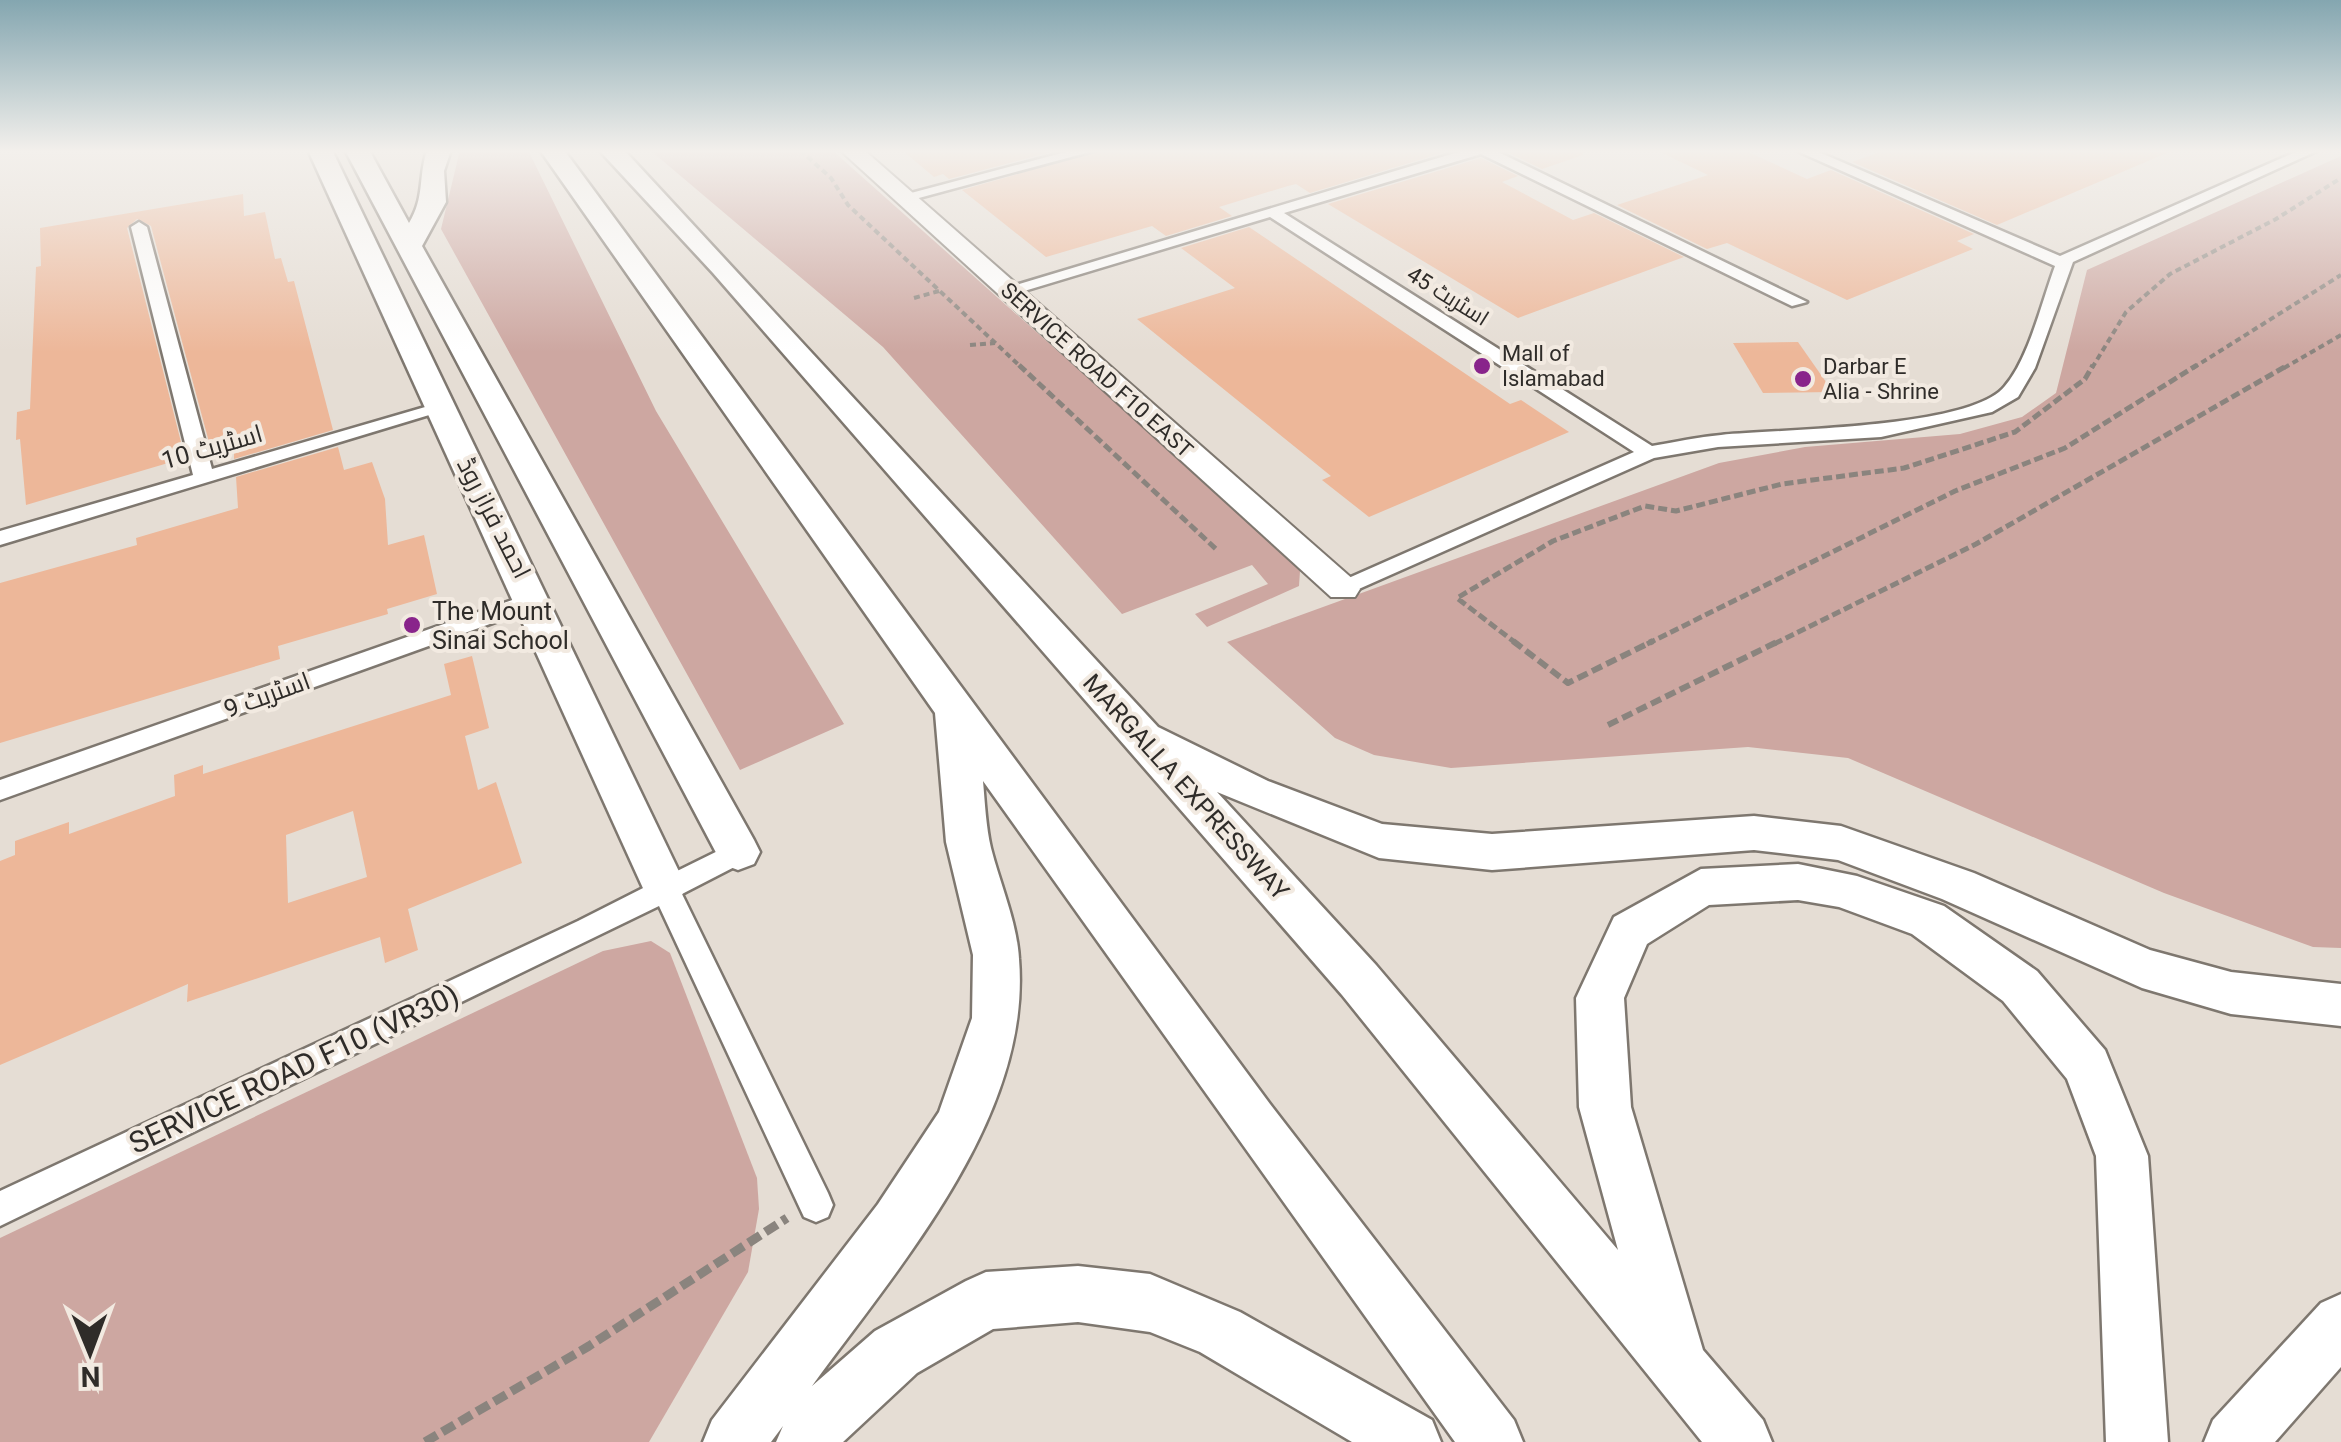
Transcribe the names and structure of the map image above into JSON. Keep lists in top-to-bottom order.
{
  "streets": {
    "main road": ["احمد فراز روڈ", "MARGALLA EXPRESSWAY"],
    "street": [
      "اسٹریٹ 45",
      "SERVICE ROAD F10 EAST",
      "اسٹریٹ 10",
      "اسٹریٹ 9",
      "SERVICE ROAD F10 (VR30)"
    ]
  },
  "crossings": [
    ["اسٹریٹ 10", "احمد فراز روڈ"],
    ["احمد فراز روڈ", "اسٹریٹ 9"],
    ["احمد فراز روڈ", "SERVICE ROAD F10 (VR30)"]
  ],
  "places": ["Mall of Islamabad", "Darbar E Alia - Shrine", "The Mount Sinai School"],
  "north": "bottom"
}
